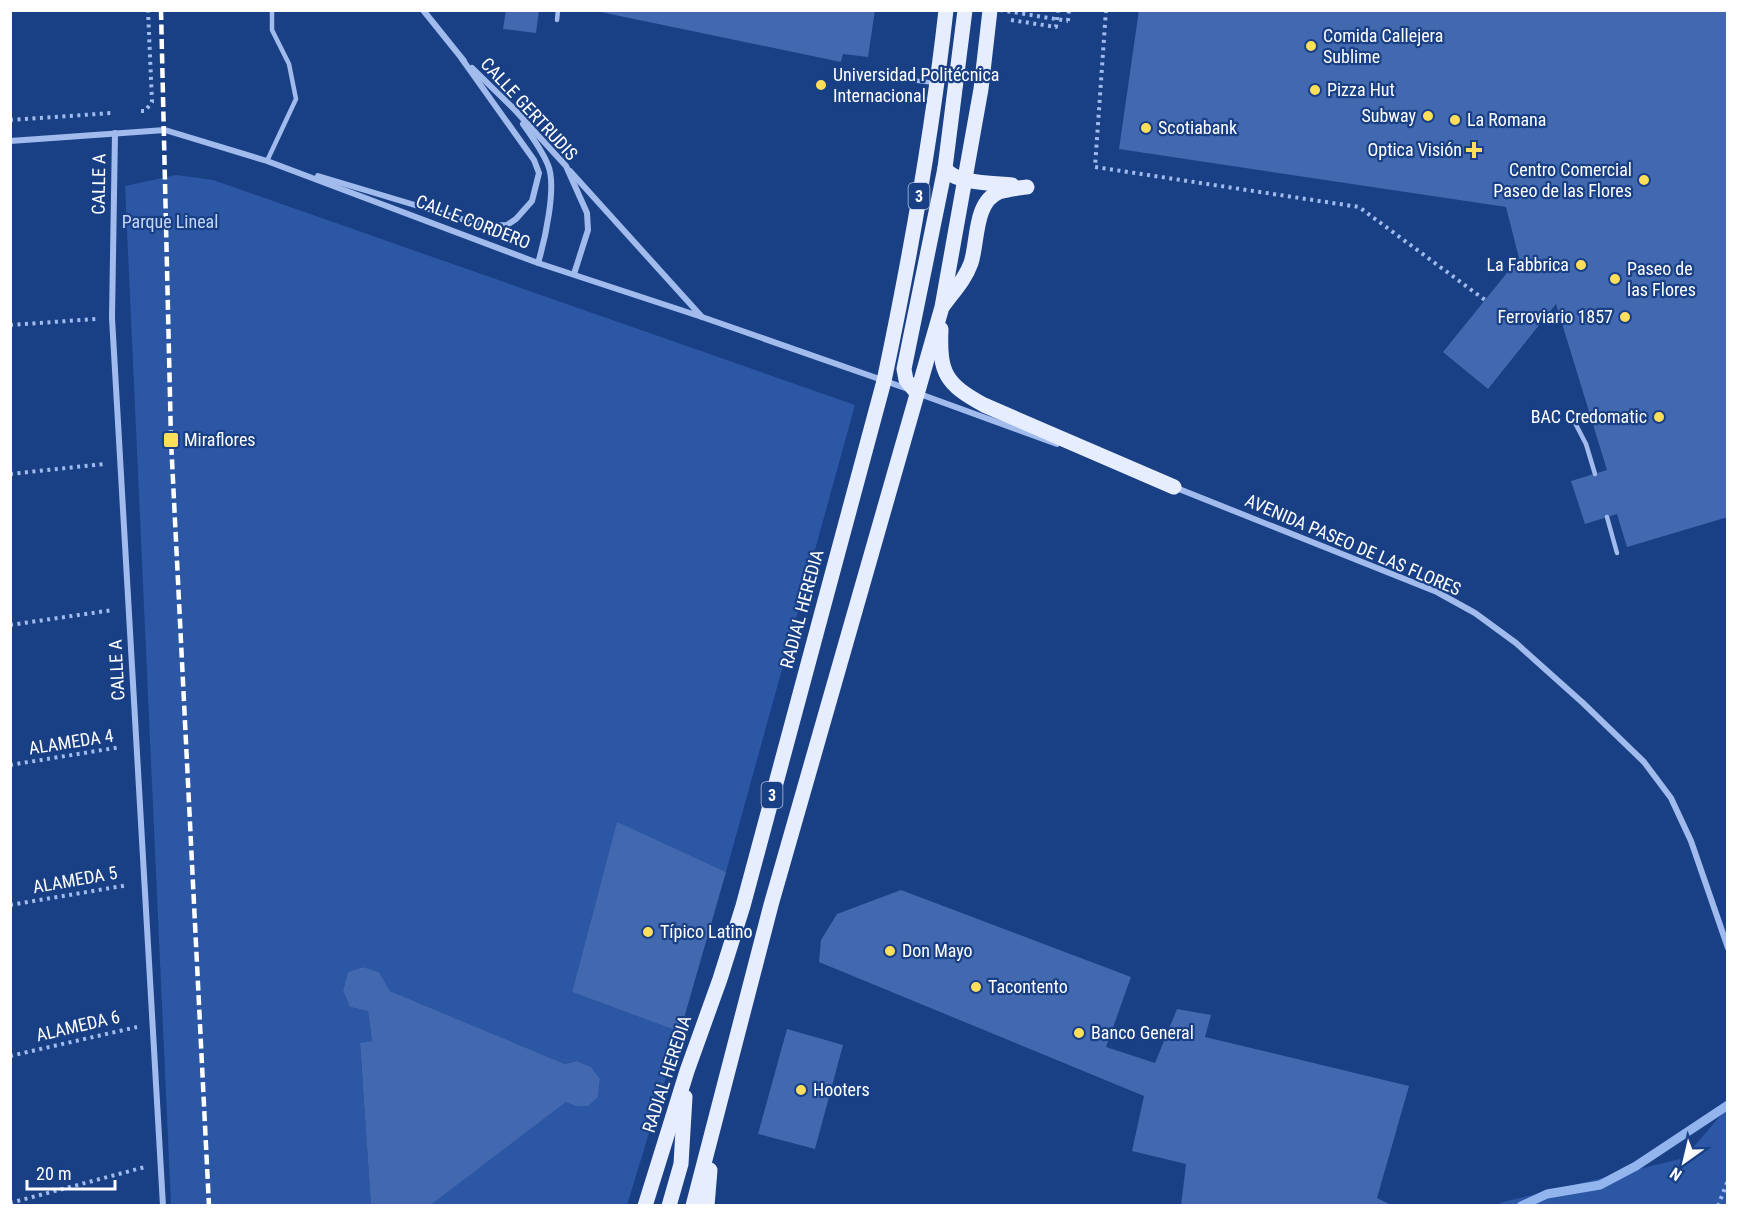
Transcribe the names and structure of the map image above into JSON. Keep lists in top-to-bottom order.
{
  "streets": {
    "main road": ["3", "RADIAL HEREDIA"],
    "street": [
      "CALLE GERTRUDIS",
      "CALLE A",
      "CALLE CORDERO",
      "AVENIDA PASEO DE LAS FLORES"
    ],
    "path": ["ALAMEDA 4", "ALAMEDA 5", "ALAMEDA 6"]
  },
  "crossings": [
    ["CALLE GERTRUDIS", "CALLE CORDERO"],
    ["CALLE A", "CALLE CORDERO"],
    ["CALLE A", "ALAMEDA 4"],
    ["CALLE A", "ALAMEDA 5"],
    ["CALLE A", "ALAMEDA 6"],
    ["3", "CALLE CORDERO"],
    ["3", "AVENIDA PASEO DE LAS FLORES"],
    ["CALLE CORDERO", "AVENIDA PASEO DE LAS FLORES"],
    ["CALLE CORDERO", "RADIAL HEREDIA"]
  ],
  "parks": ["Parque Lineal"],
  "places": {
    "other": [
      "Comida Callejera Sublime",
      "Universidad Politécnica Internacional",
      "Pizza Hut",
      "Subway",
      "La Romana",
      "Scotiabank",
      "Centro Comercial Paseo de las Flores",
      "La Fabbrica",
      "Paseo de las Flores",
      "Ferroviario 1857",
      "BAC Credomatic",
      "Típico Latino",
      "Don Mayo",
      "Tacontento",
      "Banco General",
      "Hooters"
    ],
    "health": ["Optica Visión"],
    "transit": ["Miraflores"]
  },
  "scale_bar": "20 m",
  "north": "bottom left"
}
